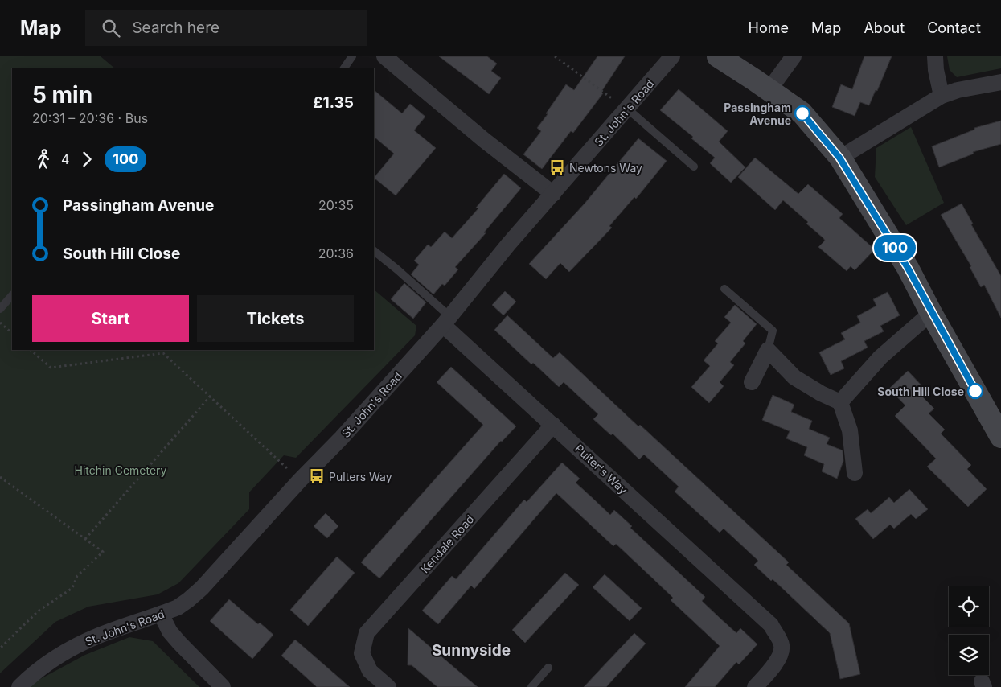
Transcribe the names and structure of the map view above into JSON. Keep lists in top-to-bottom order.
{
  "streets": {
    "street": ["St. John's Road", "Pulter's Way", "Kendale Road"]
  },
  "crossings": [
    ["St. John's Road", "Pulter's Way"],
    ["Pulter's Way", "Kendale Road"]
  ],
  "districts": ["Sunnyside"],
  "parks": ["Hitchin Cemetery"],
  "places": {
    "other": ["Passingham Avenue", "South Hill Close"],
    "bus stop": ["Newtons Way", "Pulters Way"]
  },
  "lines": ["bus line 100"],
  "page": {
    "header": "Map",
    "search": "Search here",
    "nav": [
      "Home",
      "Map",
      "About",
      "Contact"
    ],
    "on_map": "100",
    "heading": ["5 min", "20:31 – 20:36 · Bus", "£1.35"],
    "legs": ["4", "100"],
    "list": [
      {
        "name": "Passingham Avenue",
        "value": "20:35"
      },
      {
        "name": "South Hill Close",
        "value": "20:36"
      }
    ],
    "buttons": ["Start", "Tickets"]
  }
}
